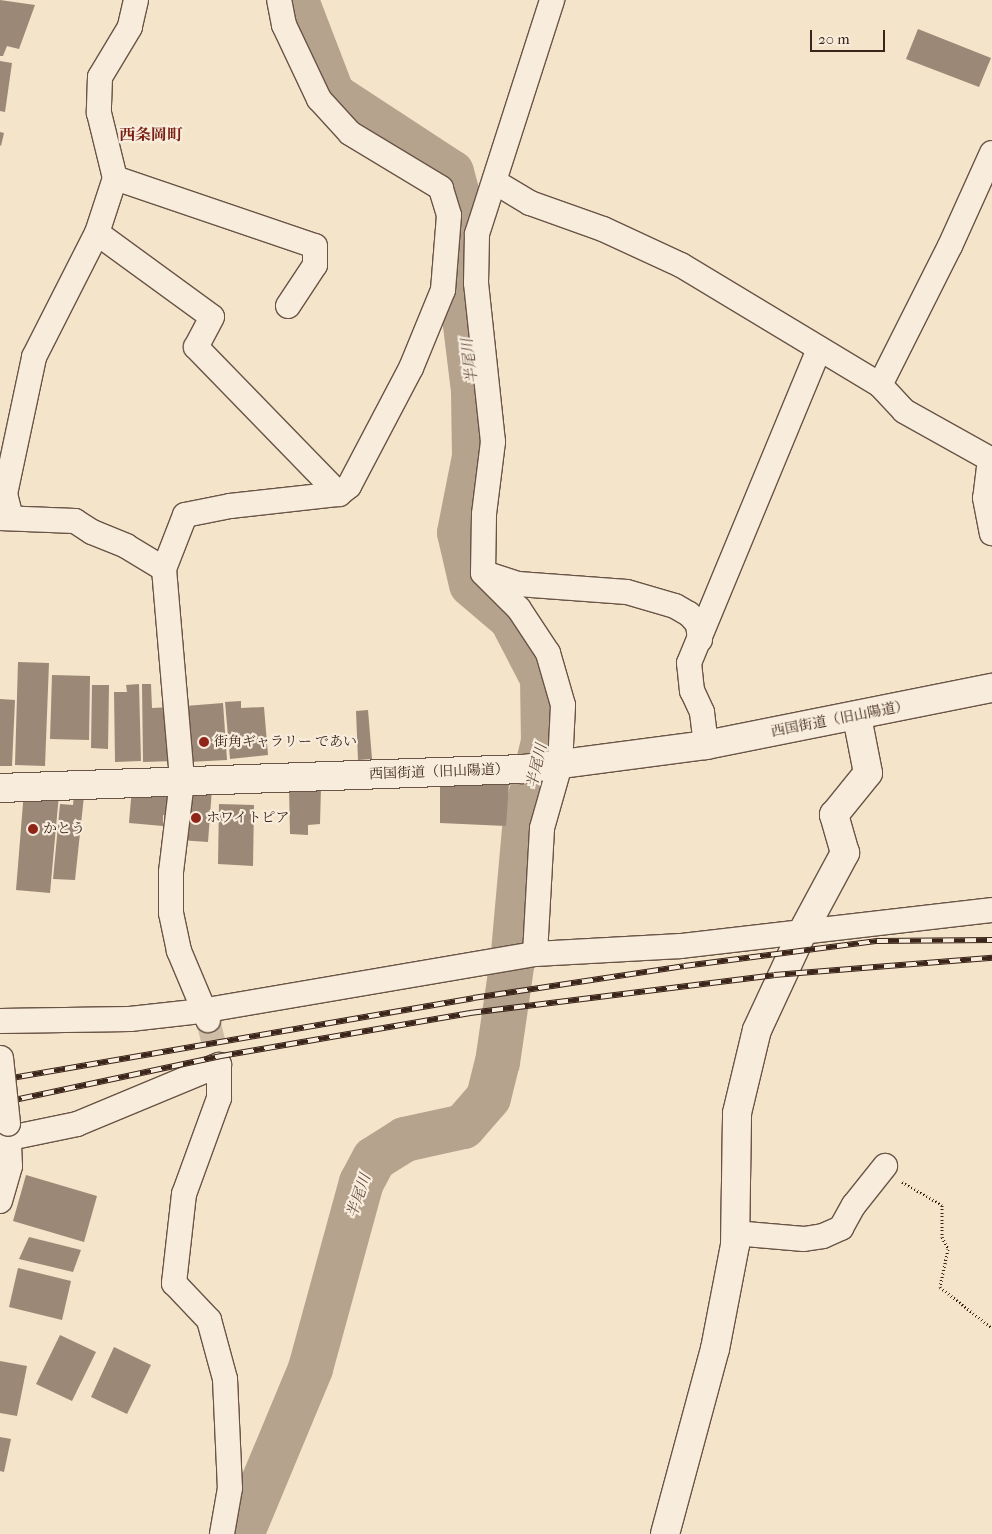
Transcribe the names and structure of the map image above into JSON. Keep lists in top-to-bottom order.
{
  "streets": {
    "street": ["西国街道（旧山陽道）"]
  },
  "districts": ["西条岡町"],
  "water": ["半尾川"],
  "places": ["街角ギャラリー であい", "ホワイトピア", "かとう"],
  "scale_bar": "20 m"
}
